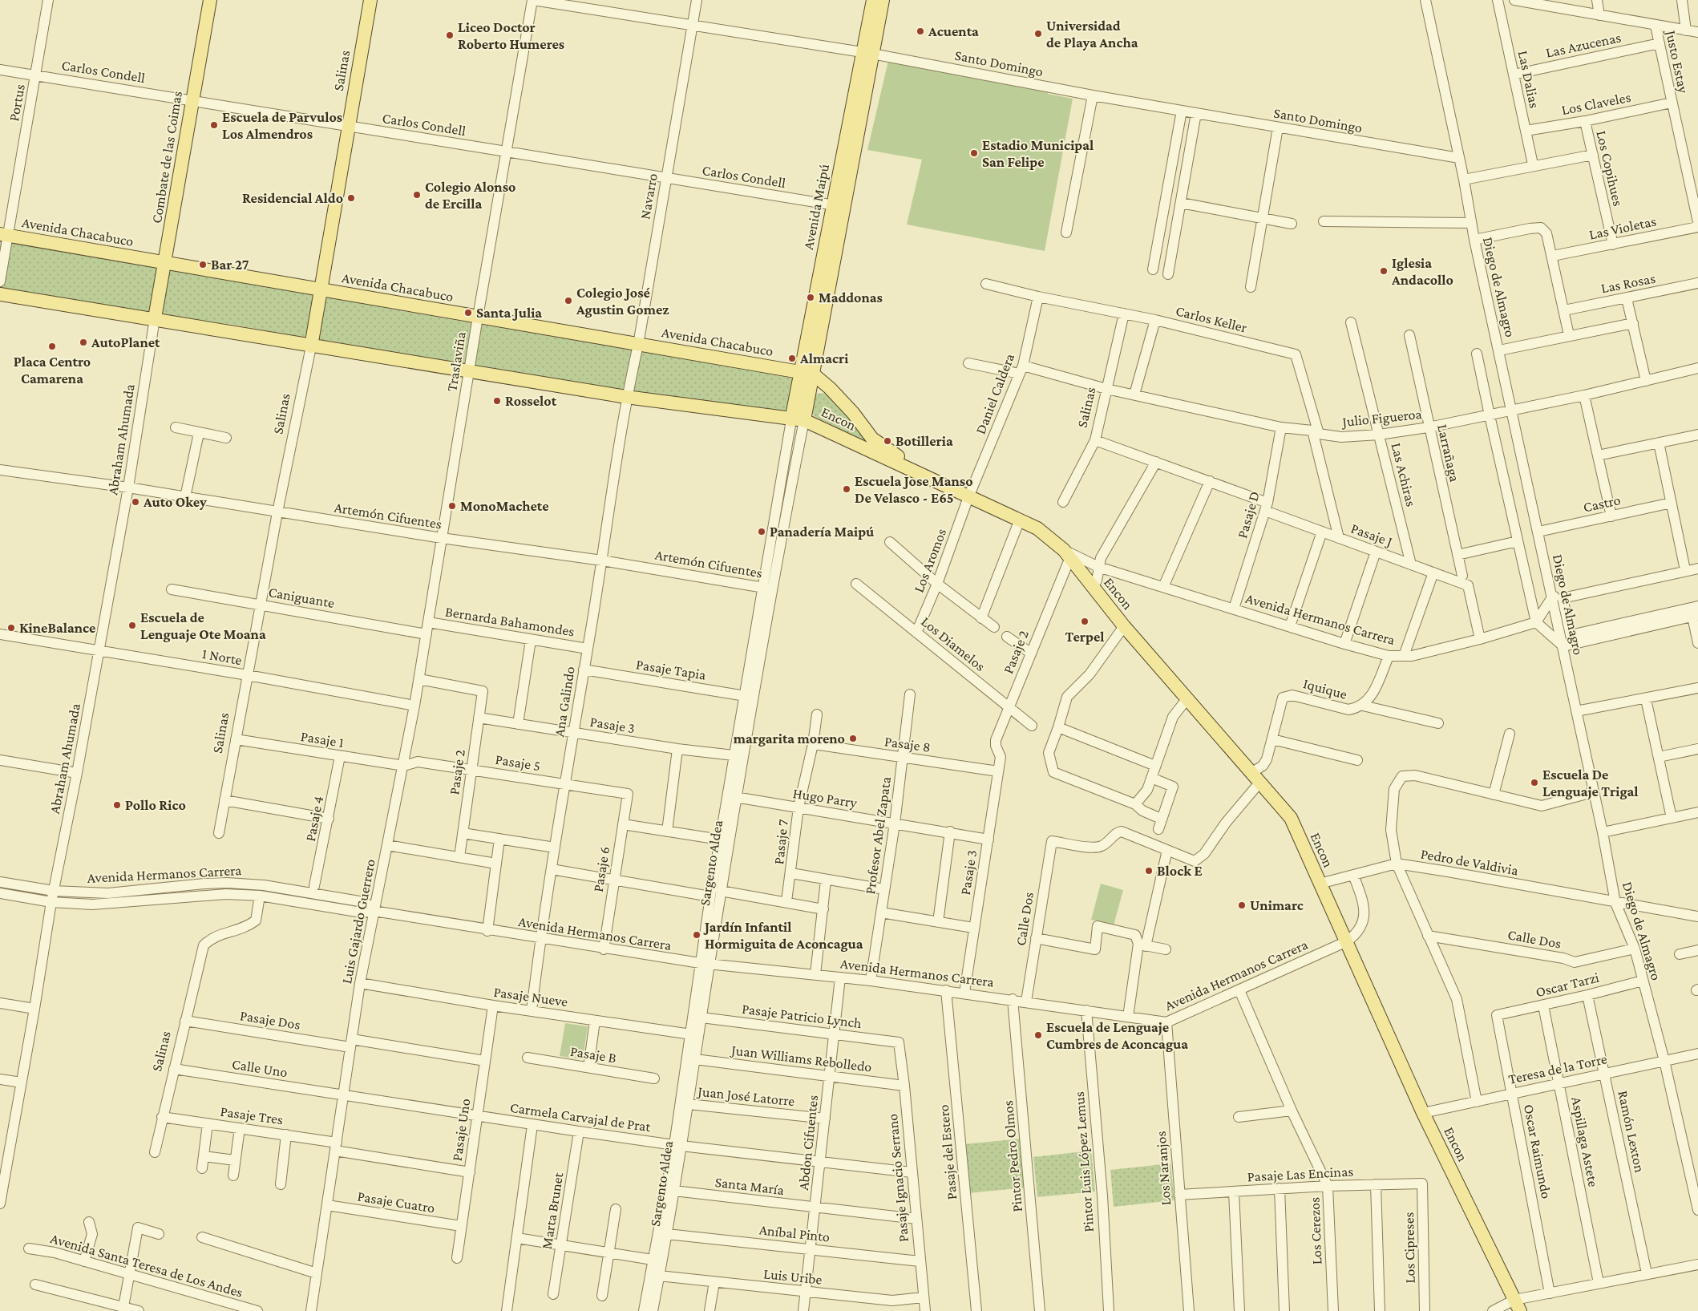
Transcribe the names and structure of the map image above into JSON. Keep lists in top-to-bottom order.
{
  "streets": {
    "main road": [
      "Salinas",
      "Combate de las Coimas",
      "Avenida Maipú",
      "Avenida Chacabuco",
      "Encon"
    ],
    "street": [
      "Las Azucenas",
      "Justo Estay",
      "Santo Domingo",
      "Carlos Condell",
      "Las Dalias",
      "Portus",
      "Los Claveles",
      "Los Copihues",
      "Navarro",
      "Las Violetas",
      "Las Rosas",
      "Diego de Almagro",
      "Carlos Keller",
      "Traslaviña",
      "Daniel Caldera",
      "Julio Figueroa",
      "Abraham Ahumada",
      "Larrañaga",
      "Las Achiras",
      "Castro",
      "Pasaje D",
      "Artemón Cifuentes",
      "Pasaje J",
      "Los Aromos",
      "Caniguante",
      "Avenida Hermanos Carrera",
      "Bernarda Bahamondes",
      "Los Diamelos",
      "Pasaje 2",
      "1 Norte",
      "Pasaje Tapia",
      "Iquique",
      "Ana Galindo",
      "Pasaje 3",
      "Pasaje 1",
      "Pasaje 8",
      "Pasaje 5",
      "Hugo Parry",
      "Pasaje 4",
      "Profesor Abel Zapata",
      "Pasaje 7",
      "Pedro de Valdivia",
      "Sargento Aldea",
      "Pasaje 6",
      "Calle Dos",
      "Luis Gajardo Guerrero",
      "Oscar Tarzi",
      "Pasaje Nueve",
      "Pasaje Patricio Lynch",
      "Pasaje Dos",
      "Pasaje B",
      "Juan Williams Rebolledo",
      "Calle Uno",
      "Teresa de la Torre",
      "Juan José Latorre",
      "Pasaje Tres",
      "Carmela Carvajal de Prat",
      "Pasaje Uno",
      "Ramón Lexton",
      "Aspillaga Astete",
      "Abdon Cifuentes",
      "Oscar Raimundo",
      "Pasaje del Estero",
      "Pintor Pedro Olmos",
      "Pintor Luis López Lemus",
      "Los Naranjos",
      "Pasaje Las Encinas",
      "Pasaje Ignacio Serrano",
      "Santa María",
      "Pasaje Cuatro",
      "Marta Brunet",
      "Los Cerezos",
      "Aníbal Pinto",
      "Los Cipreses",
      "Avenida Santa Teresa de Los Andes",
      "Luis Uribe"
    ]
  },
  "crossings": [
    ["Las Azucenas", "Justo Estay"],
    ["Las Azucenas", "Las Dalias"],
    ["Justo Estay", "Los Claveles"],
    ["Santo Domingo", "Navarro"],
    ["Santo Domingo", "Avenida Maipú"],
    ["Santo Domingo", "Diego de Almagro"],
    ["Santo Domingo", "Traslaviña"],
    ["Salinas", "Carlos Condell"],
    ["Salinas", "Avenida Chacabuco"],
    ["Salinas", "Carlos Keller"],
    ["Salinas", "Julio Figueroa"],
    ["Salinas", "Artemón Cifuentes"],
    ["Salinas", "Pasaje J"],
    ["Salinas", "Caniguante"],
    ["Salinas", "Avenida Hermanos Carrera"],
    ["Salinas", "1 Norte"],
    ["Salinas", "Pasaje 1"],
    ["Salinas", "Pasaje Dos"],
    ["Salinas", "Calle Uno"],
    ["Salinas", "Pasaje Tres"],
    ["Carlos Condell", "Portus"],
    ["Carlos Condell", "Combate de las Coimas"],
    ["Carlos Condell", "Navarro"],
    ["Carlos Condell", "Avenida Maipú"],
    ["Carlos Condell", "Traslaviña"],
    ["Las Dalias", "Los Claveles"],
    ["Portus", "Avenida Chacabuco"],
    ["Los Claveles", "Los Copihues"],
    ["Combate de las Coimas", "Avenida Chacabuco"],
    ["Combate de las Coimas", "Abraham Ahumada"],
    ["Los Copihues", "Las Violetas"],
    ["Navarro", "Avenida Chacabuco"],
    ["Navarro", "Ana Galindo"],
    ["Avenida Maipú", "Avenida Chacabuco"],
    ["Avenida Maipú", "Encon"],
    ["Avenida Maipú", "Sargento Aldea"],
    ["Avenida Chacabuco", "Traslaviña"],
    ["Avenida Chacabuco", "Encon"],
    ["Diego de Almagro", "Julio Figueroa"],
    ["Diego de Almagro", "Castro"],
    ["Diego de Almagro", "Pedro de Valdivia"],
    ["Diego de Almagro", "Calle Dos"],
    ["Diego de Almagro", "Oscar Tarzi"],
    ["Diego de Almagro", "Teresa de la Torre"],
    ["Carlos Keller", "Daniel Caldera"],
    ["Carlos Keller", "Julio Figueroa"],
    ["Carlos Keller", "Pasaje J"],
    ["Traslaviña", "Artemón Cifuentes"],
    ["Traslaviña", "Luis Gajardo Guerrero"],
    ["Daniel Caldera", "Julio Figueroa"],
    ["Daniel Caldera", "Encon"],
    ["Daniel Caldera", "Los Aromos"],
    ["Julio Figueroa", "Larrañaga"],
    ["Julio Figueroa", "Las Achiras"],
    ["Julio Figueroa", "Pasaje D"],
    ["Encon", "Los Aromos"],
    ["Encon", "Avenida Hermanos Carrera"],
    ["Encon", "Pasaje 2"],
    ["Encon", "Iquique"],
    ["Encon", "Pedro de Valdivia"],
    ["Encon", "Sargento Aldea"],
    ["Encon", "Teresa de la Torre"],
    ["Abraham Ahumada", "Artemón Cifuentes"],
    ["Abraham Ahumada", "Avenida Hermanos Carrera"],
    ["Abraham Ahumada", "1 Norte"],
    ["Las Achiras", "Pasaje J"],
    ["Pasaje D", "Pasaje J"],
    ["Pasaje D", "Avenida Hermanos Carrera"],
    ["Artemón Cifuentes", "Ana Galindo"],
    ["Artemón Cifuentes", "Sargento Aldea"],
    ["Artemón Cifuentes", "Luis Gajardo Guerrero"],
    ["Pasaje J", "Avenida Hermanos Carrera"],
    ["Los Aromos", "Los Diamelos"],
    ["Caniguante", "Luis Gajardo Guerrero"],
    ["Avenida Hermanos Carrera", "Pasaje 2"],
    ["Avenida Hermanos Carrera", "Iquique"],
    ["Avenida Hermanos Carrera", "Ana Galindo"],
    ["Avenida Hermanos Carrera", "Pasaje 3"],
    ["Avenida Hermanos Carrera", "Profesor Abel Zapata"],
    ["Avenida Hermanos Carrera", "Sargento Aldea"],
    ["Avenida Hermanos Carrera", "Pasaje 6"],
    ["Avenida Hermanos Carrera", "Calle Dos"],
    ["Avenida Hermanos Carrera", "Luis Gajardo Guerrero"],
    ["Avenida Hermanos Carrera", "Abdon Cifuentes"],
    ["Avenida Hermanos Carrera", "Pasaje del Estero"],
    ["Avenida Hermanos Carrera", "Pintor Pedro Olmos"],
    ["Avenida Hermanos Carrera", "Pintor Luis López Lemus"],
    ["Avenida Hermanos Carrera", "Los Naranjos"],
    ["Avenida Hermanos Carrera", "Los Cerezos"],
    ["Bernarda Bahamondes", "Ana Galindo"],
    ["Bernarda Bahamondes", "Luis Gajardo Guerrero"],
    ["Los Diamelos", "Pasaje 2"],
    ["Pasaje 2", "Pasaje 3"],
    ["Pasaje 2", "Pasaje 5"],
    ["Pasaje 2", "Luis Gajardo Guerrero"],
    ["1 Norte", "Luis Gajardo Guerrero"],
    ["Pasaje Tapia", "Ana Galindo"],
    ["Pasaje Tapia", "Sargento Aldea"],
    ["Iquique", "Calle Dos"],
    ["Ana Galindo", "Pasaje 3"],
    ["Ana Galindo", "Pasaje 5"],
    ["Ana Galindo", "Pasaje Nueve"],
    ["Pasaje 3", "Pasaje 8"],
    ["Pasaje 3", "Hugo Parry"],
    ["Pasaje 3", "Sargento Aldea"],
    ["Pasaje 1", "Pasaje 5"],
    ["Pasaje 1", "Pasaje 4"],
    ["Pasaje 1", "Luis Gajardo Guerrero"],
    ["Pasaje 8", "Profesor Abel Zapata"],
    ["Pasaje 8", "Pasaje 7"],
    ["Pasaje 5", "Pasaje 6"],
    ["Pasaje 5", "Luis Gajardo Guerrero"],
    ["Hugo Parry", "Profesor Abel Zapata"],
    ["Hugo Parry", "Pasaje 7"],
    ["Hugo Parry", "Sargento Aldea"],
    ["Sargento Aldea", "Pasaje Nueve"],
    ["Sargento Aldea", "Pasaje Patricio Lynch"],
    ["Sargento Aldea", "Juan Williams Rebolledo"],
    ["Sargento Aldea", "Juan José Latorre"],
    ["Sargento Aldea", "Carmela Carvajal de Prat"],
    ["Sargento Aldea", "Santa María"],
    ["Sargento Aldea", "Aníbal Pinto"],
    ["Sargento Aldea", "Luis Uribe"],
    ["Luis Gajardo Guerrero", "Pasaje Nueve"],
    ["Luis Gajardo Guerrero", "Pasaje Dos"],
    ["Luis Gajardo Guerrero", "Calle Uno"],
    ["Luis Gajardo Guerrero", "Pasaje Tres"],
    ["Luis Gajardo Guerrero", "Carmela Carvajal de Prat"],
    ["Luis Gajardo Guerrero", "Pasaje Cuatro"],
    ["Oscar Tarzi", "Ramón Lexton"],
    ["Oscar Tarzi", "Aspillaga Astete"],
    ["Oscar Tarzi", "Oscar Raimundo"],
    ["Pasaje Nueve", "Pasaje Uno"],
    ["Pasaje Patricio Lynch", "Abdon Cifuentes"],
    ["Pasaje Patricio Lynch", "Pasaje Ignacio Serrano"],
    ["Pasaje Dos", "Pasaje Uno"],
    ["Juan Williams Rebolledo", "Abdon Cifuentes"],
    ["Juan Williams Rebolledo", "Pasaje Ignacio Serrano"],
    ["Calle Uno", "Carmela Carvajal de Prat"],
    ["Teresa de la Torre", "Ramón Lexton"],
    ["Teresa de la Torre", "Aspillaga Astete"],
    ["Teresa de la Torre", "Oscar Raimundo"],
    ["Juan José Latorre", "Abdon Cifuentes"],
    ["Pasaje Tres", "Pasaje Uno"],
    ["Carmela Carvajal de Prat", "Pasaje Uno"],
    ["Carmela Carvajal de Prat", "Abdon Cifuentes"],
    ["Carmela Carvajal de Prat", "Pasaje Ignacio Serrano"],
    ["Carmela Carvajal de Prat", "Marta Brunet"],
    ["Pasaje Uno", "Pasaje Cuatro"],
    ["Abdon Cifuentes", "Santa María"],
    ["Abdon Cifuentes", "Aníbal Pinto"],
    ["Abdon Cifuentes", "Luis Uribe"],
    ["Los Naranjos", "Pasaje Las Encinas"],
    ["Pasaje Las Encinas", "Los Cerezos"],
    ["Pasaje Las Encinas", "Los Cipreses"],
    ["Pasaje Ignacio Serrano", "Santa María"],
    ["Pasaje Ignacio Serrano", "Aníbal Pinto"],
    ["Pasaje Ignacio Serrano", "Luis Uribe"]
  ],
  "places": [
    "Acuenta",
    "Universidad de Playa Ancha",
    "Liceo Doctor Roberto Humeres",
    "Escuela de Parvulos Los Almendros",
    "Estadio Municipal San Felipe",
    "Colegio Alonso de Ercilla",
    "Residencial Aldo",
    "Bar 27",
    "Iglesia Andacollo",
    "Maddonas",
    "Colegio José Agustin Gomez",
    "Santa Julia",
    "AutoPlanet",
    "Placa Centro Camarena",
    "Almacri",
    "Rosselot",
    "Botilleria",
    "Escuela Jose Manso De Velasco - E65",
    "Auto Okey",
    "MonoMachete",
    "Panadería Maipú",
    "Terpel",
    "Escuela de Lenguaje Ote Moana",
    "KineBalance",
    "margarita moreno",
    "Escuela De Lenguaje Trigal",
    "Pollo Rico",
    "Block E",
    "Unimarc",
    "Jardín Infantil Hormiguita de Aconcagua",
    "Escuela de Lenguaje Cumbres de Aconcagua"
  ]
}
